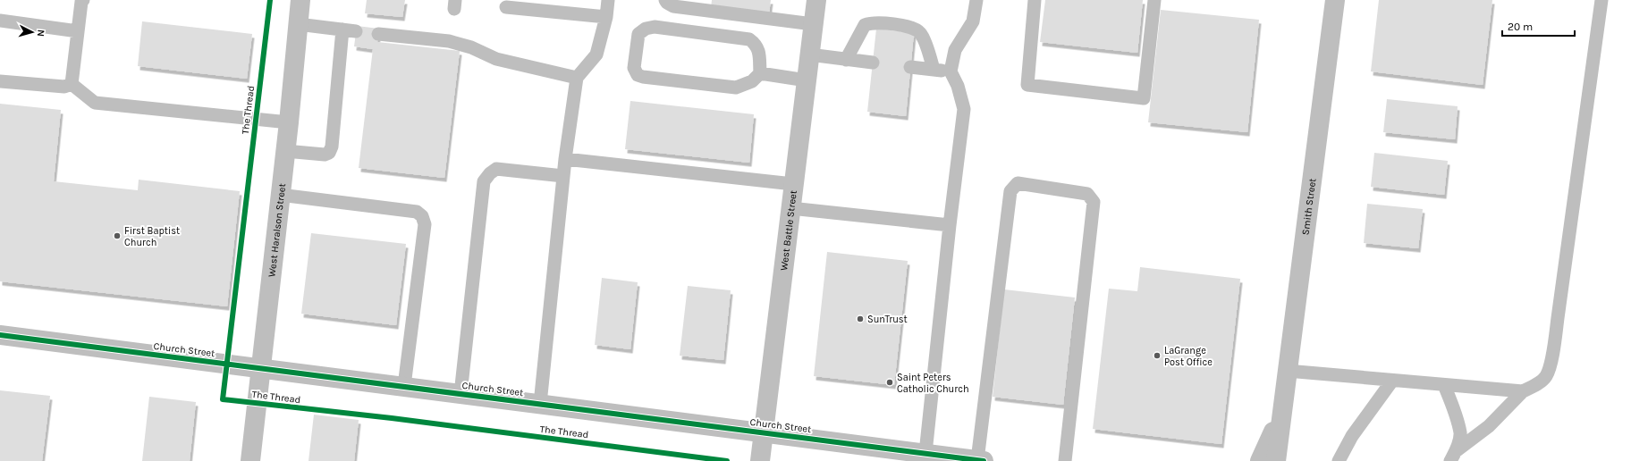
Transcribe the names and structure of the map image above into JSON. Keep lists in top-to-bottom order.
{
  "streets": {
    "street": [
      "Smith Street",
      "West Haralson Street",
      "West Battle Street",
      "Church Street"
    ],
    "cycle path": ["The Thread"]
  },
  "crossings": [
    ["West Haralson Street", "Church Street"],
    ["West Battle Street", "Church Street"]
  ],
  "places": [
    "First Baptist Church",
    "SunTrust",
    "LaGrange Post Office",
    "Saint Peters Catholic Church"
  ],
  "scale_bar": "20 m",
  "north": "right"
}
